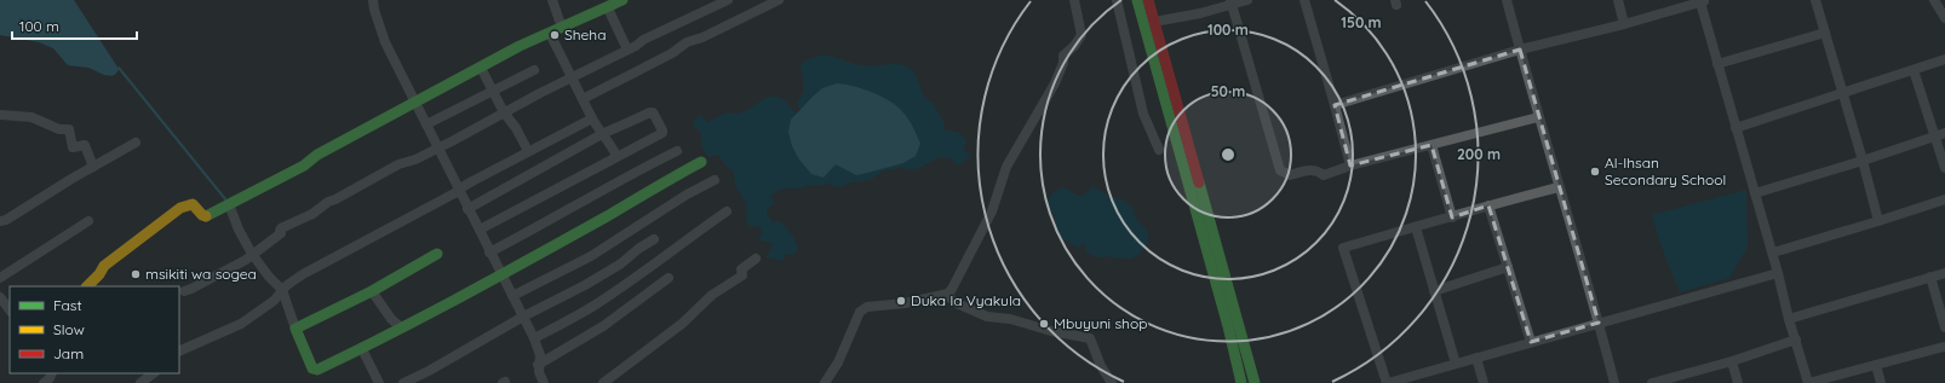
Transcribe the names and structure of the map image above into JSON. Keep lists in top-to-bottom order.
{
  "places": [
    "Sheha",
    "Al-Ihsan Secondary School",
    "msikiti wa sogea",
    "Duka la Vyakula",
    "Mbuyuni shop"
  ],
  "legend": ["Fast", "Slow", "Jam"],
  "scale_bar": "100 m",
  "rings": [
    "150 m",
    "100 m",
    "50 m",
    "200 m"
  ]
}
